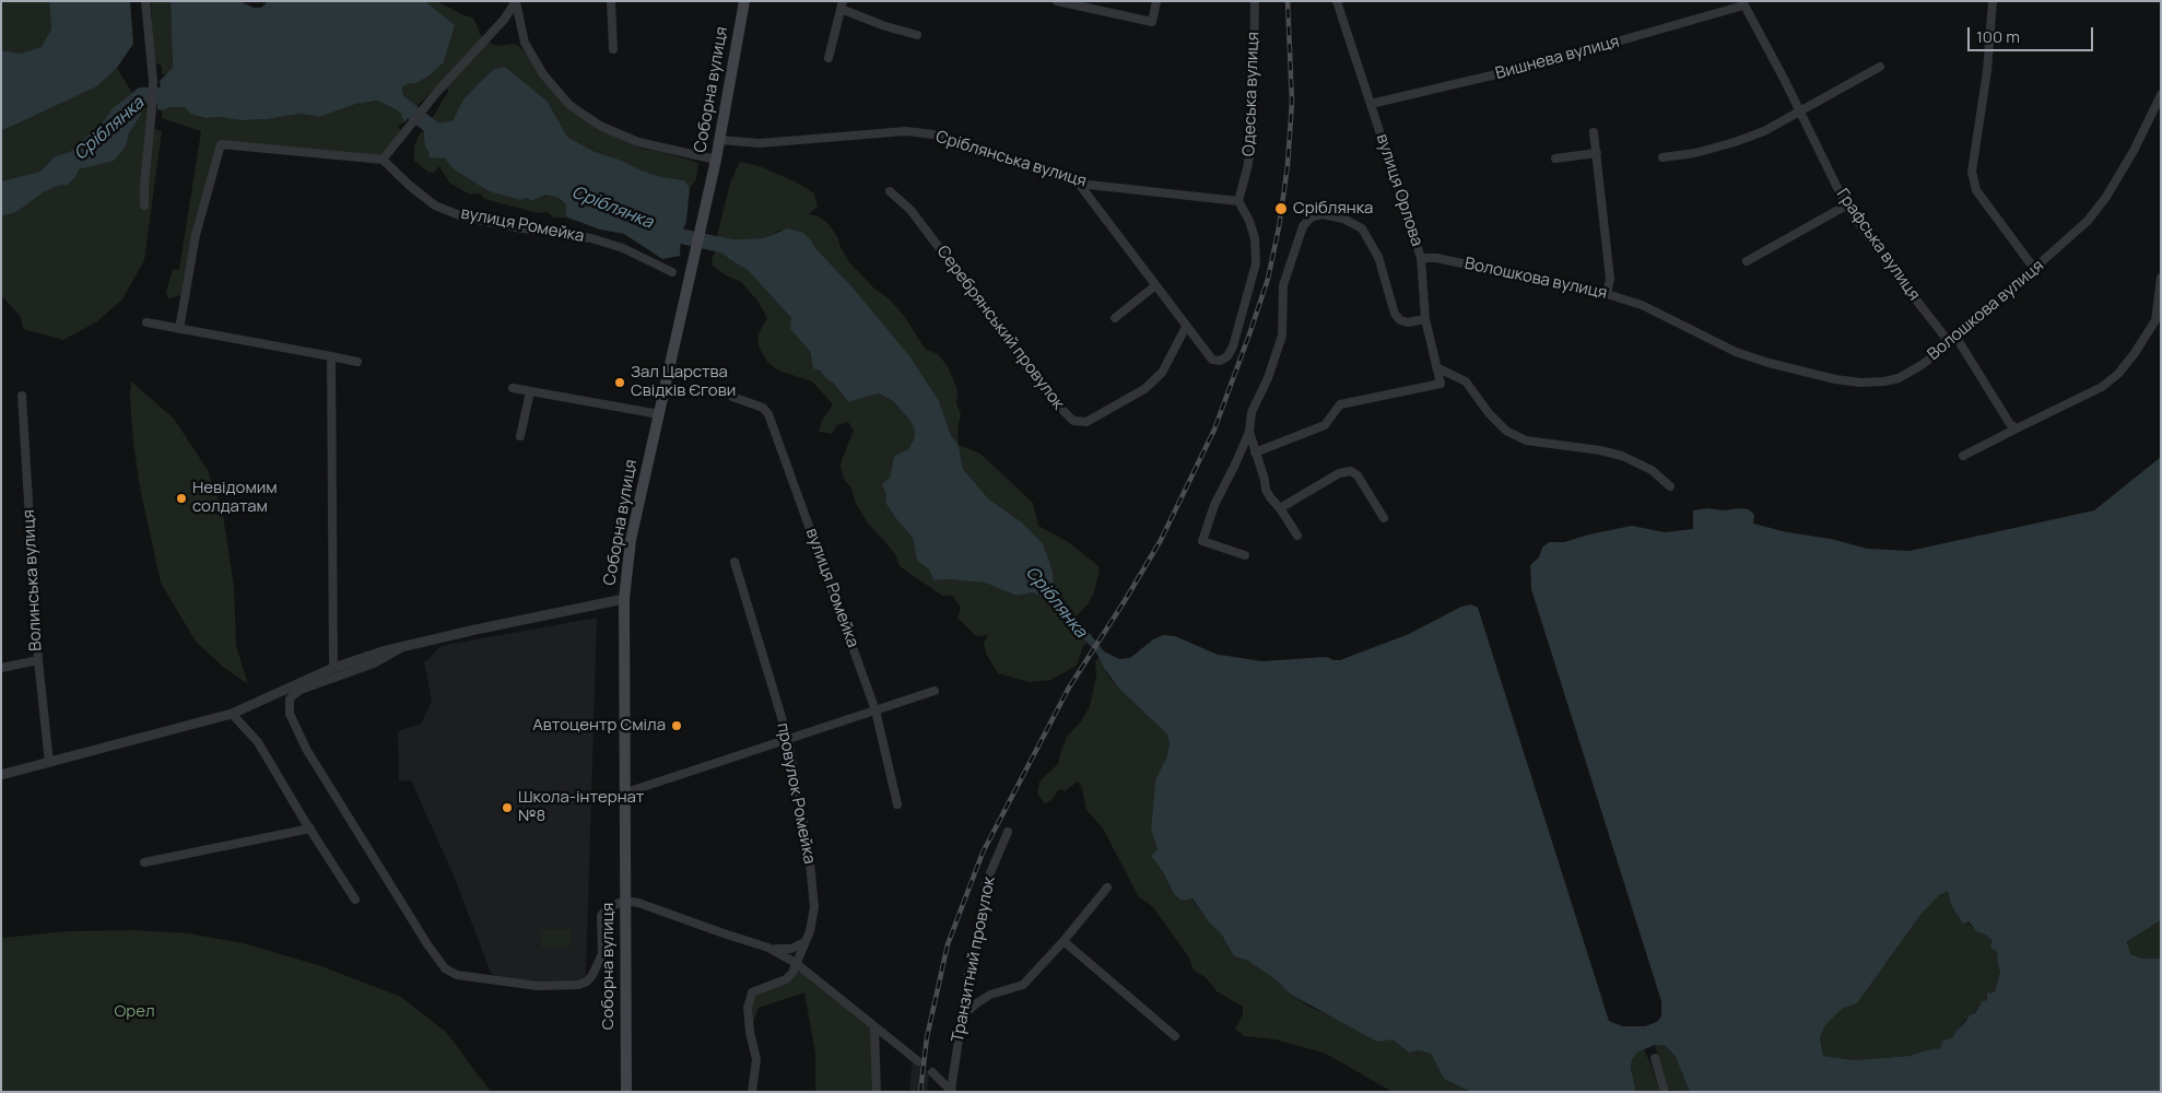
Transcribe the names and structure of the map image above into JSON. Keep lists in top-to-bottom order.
{
  "streets": {
    "main road": ["Соборна вулиця"],
    "street": [
      "Вишнева вулиця",
      "Одеська вулиця",
      "Сріблянська вулиця",
      "вулиця Орлова",
      "вулиця Ромейка",
      "Графська вулиця",
      "Волошкова вулиця",
      "Серебрянський провулок",
      "Волинська вулиця",
      "провулок Ромейка",
      "Транзитний провулок"
    ]
  },
  "crossings": [
    ["Вишнева вулиця", "вулиця Орлова"],
    ["Вишнева вулиця", "Графська вулиця"],
    ["Соборна вулиця", "Сріблянська вулиця"],
    ["Одеська вулиця", "Сріблянська вулиця"],
    ["вулиця Орлова", "Волошкова вулиця"],
    ["Графська вулиця", "Волошкова вулиця"]
  ],
  "water": ["Сріблянка"],
  "parks": ["Орел"],
  "places": [
    "Сріблянка",
    "Зал Царства Свідків Єгови",
    "Невідомим солдатам",
    "Автоцентр Сміла",
    "Школа-інтернат №8"
  ],
  "scale_bar": "100 m"
}
